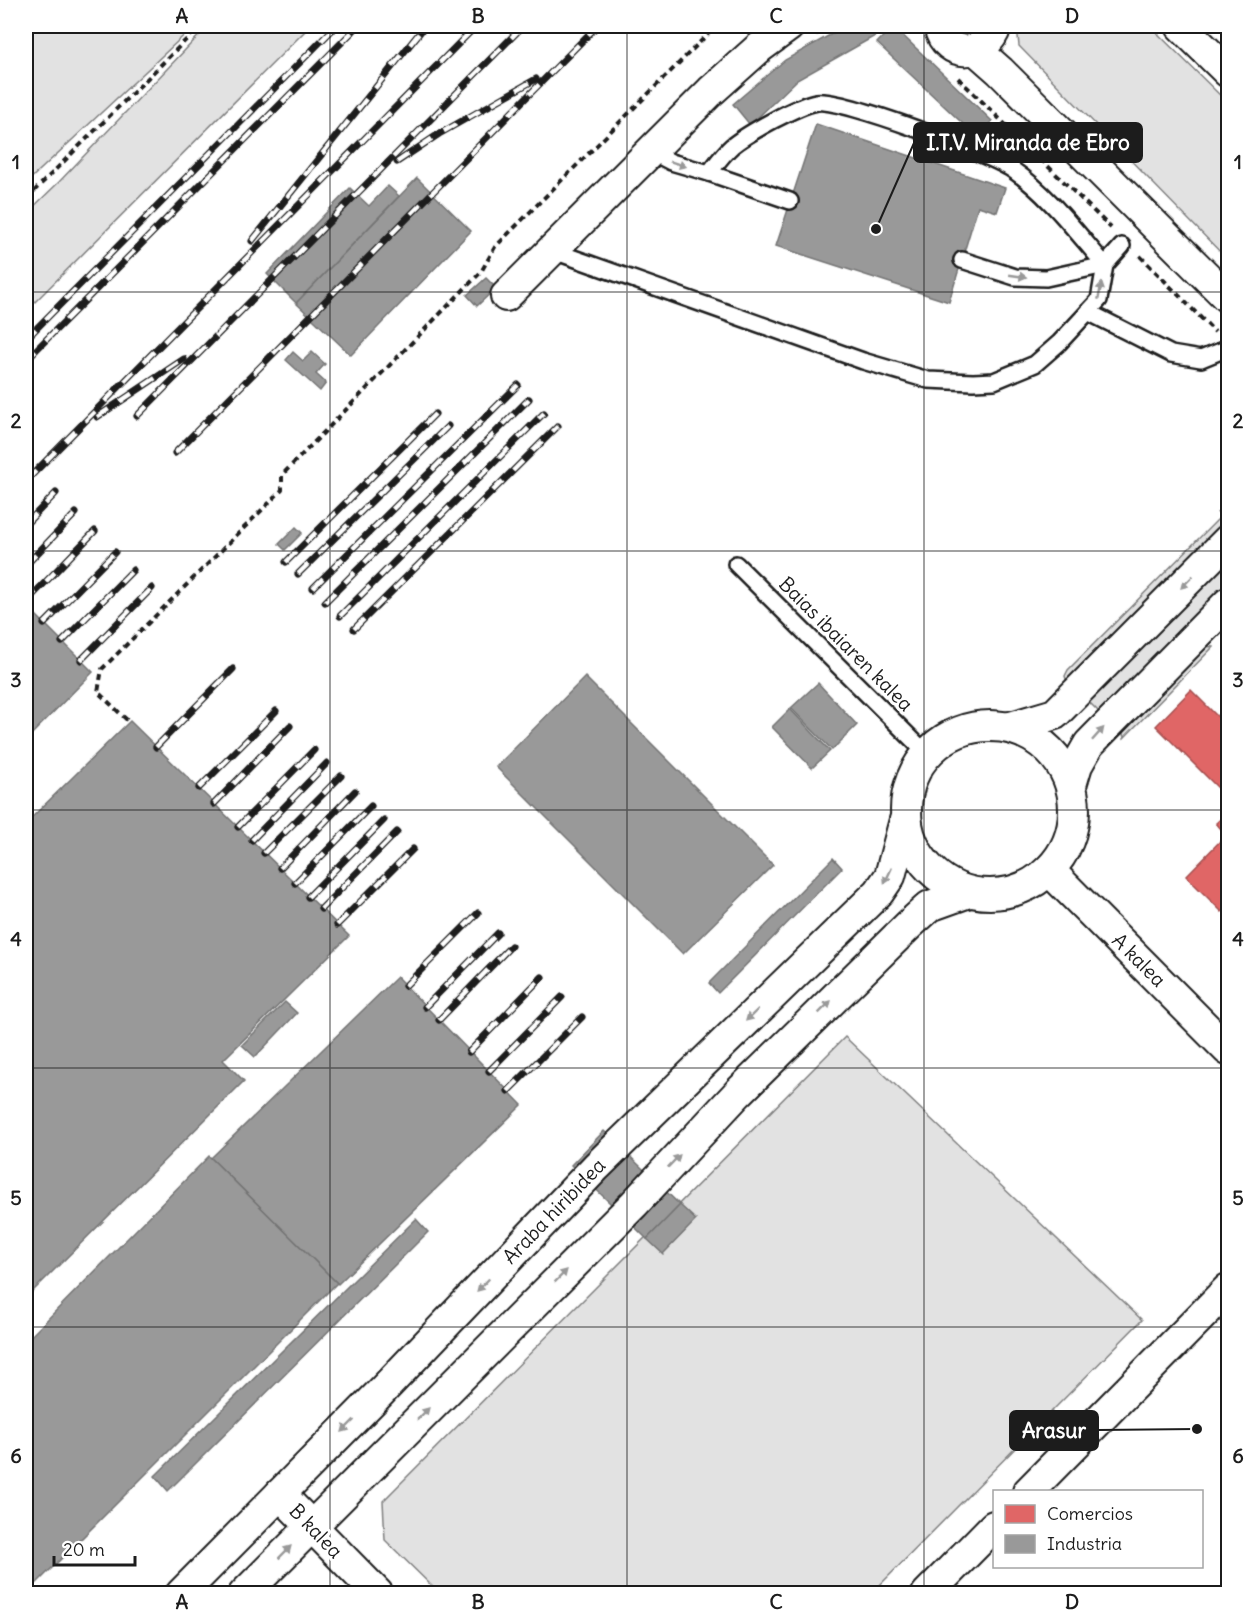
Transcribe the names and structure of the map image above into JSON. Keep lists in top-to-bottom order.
{
  "streets": {
    "street": ["A kalea", "Araba hiribidea", "B kalea"],
    "lane": ["Baias ibaiaren kalea"]
  },
  "crossings": [
    ["Baias ibaiaren kalea", "A kalea"],
    ["Baias ibaiaren kalea", "Araba hiribidea"],
    ["A kalea", "Araba hiribidea"],
    ["Araba hiribidea", "B kalea"]
  ],
  "places": ["I.T.V. Miranda de Ebro", "Arasur"],
  "legend": ["Comercios", "Industria"],
  "scale_bar": "20 m",
  "grid": {
    "columns": [
      "A",
      "B",
      "C",
      "D"
    ],
    "rows": [
      "1",
      "2",
      "3",
      "4",
      "5",
      "6"
    ]
  }
}
